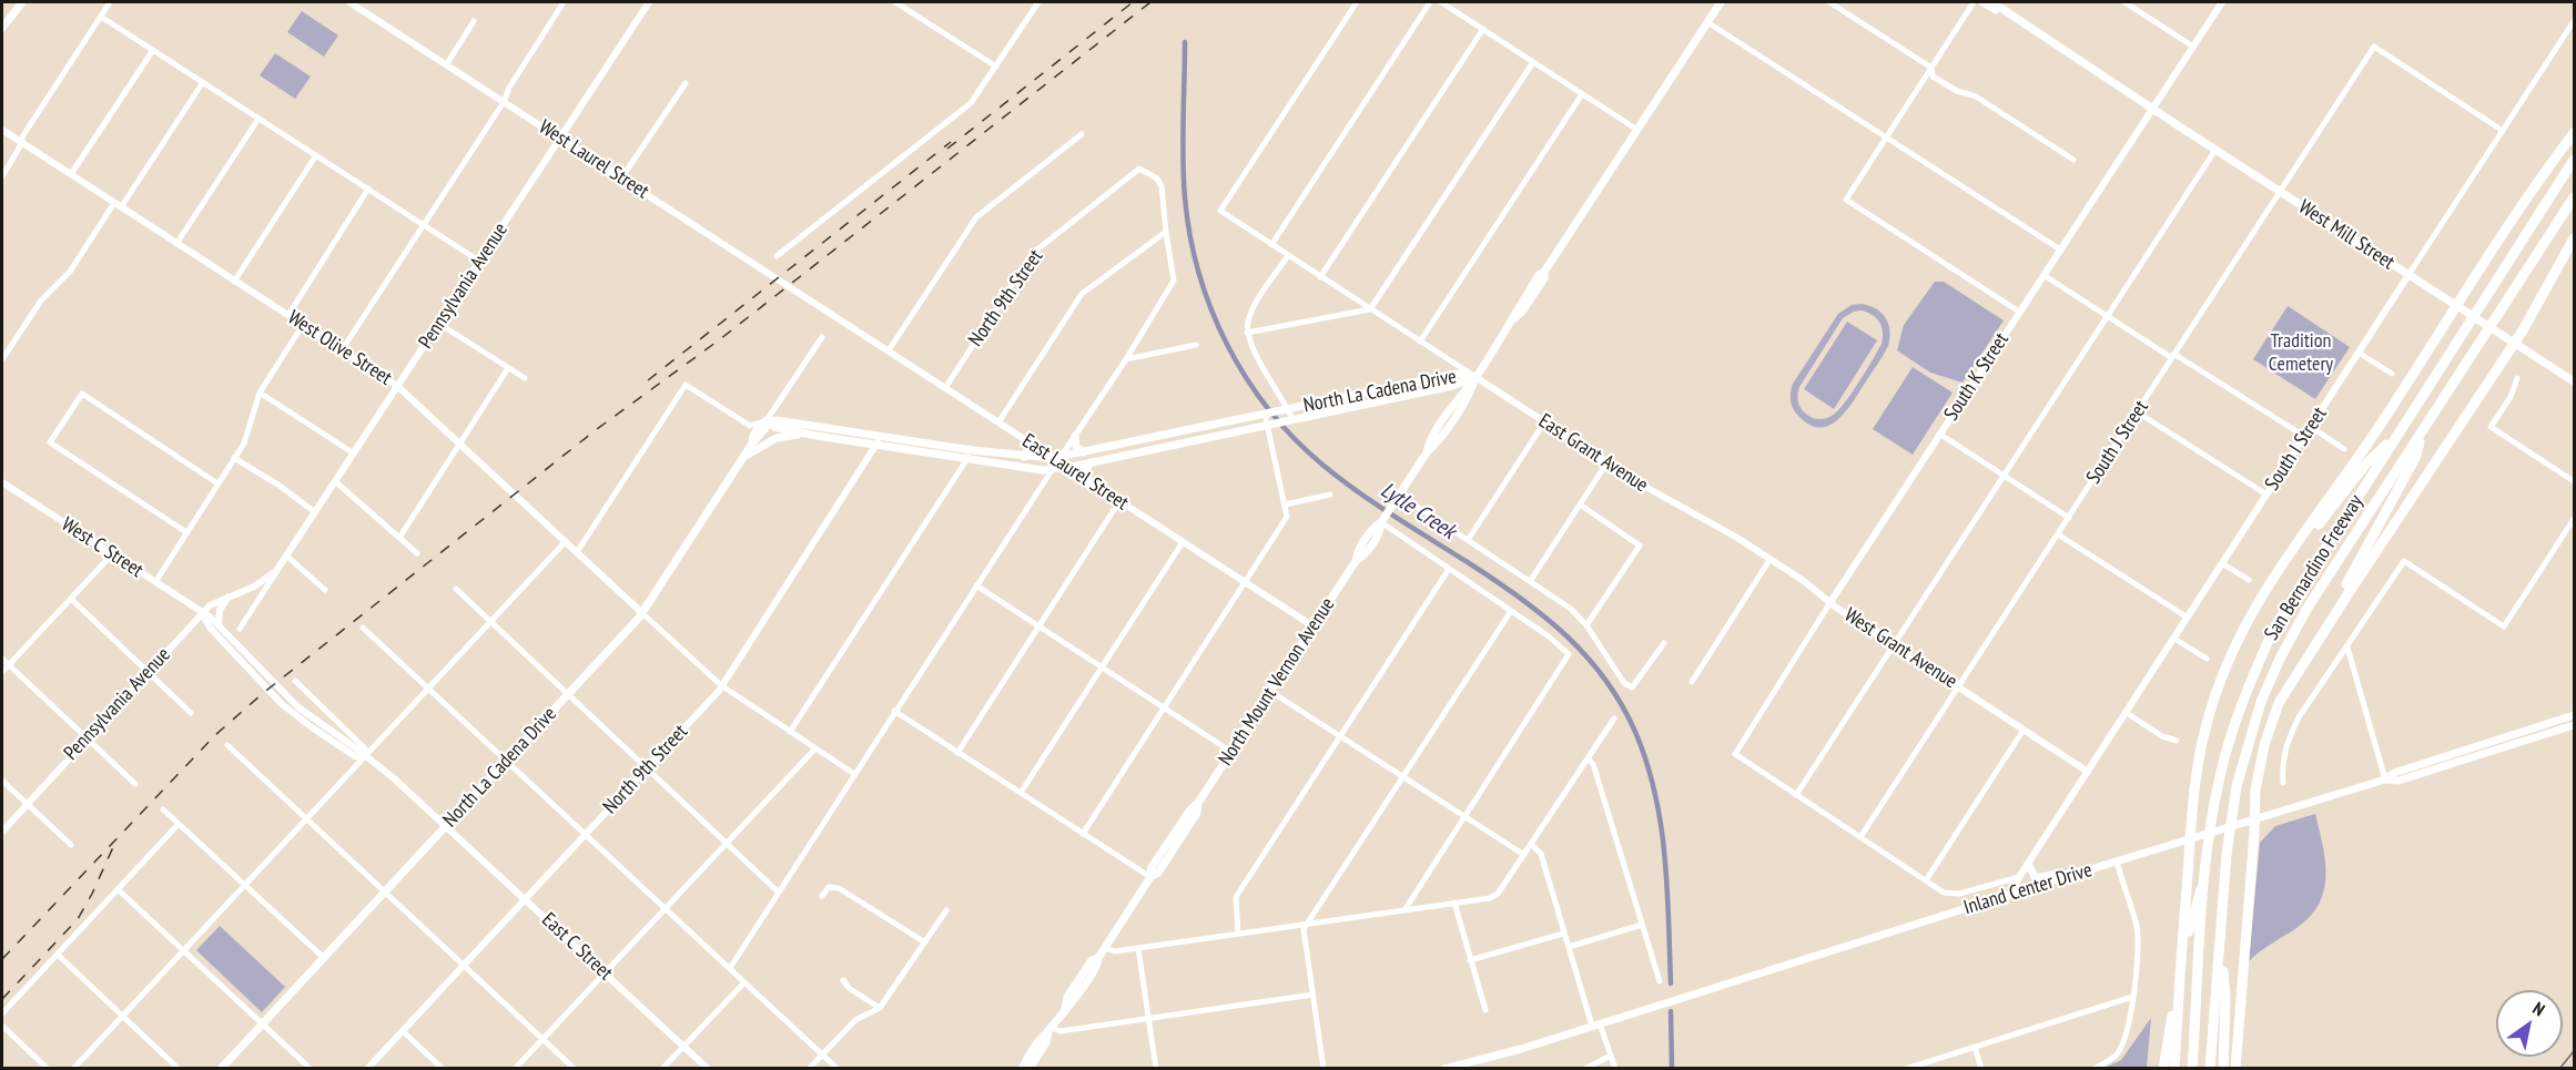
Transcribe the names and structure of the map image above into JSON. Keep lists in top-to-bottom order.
{
  "streets": {
    "highway": ["San Bernardino Freeway"],
    "main road": [
      "West Mill Street",
      "North La Cadena Drive",
      "North Mount Vernon Avenue",
      "Inland Center Drive"
    ],
    "street": [
      "West Laurel Street",
      "Pennsylvania Avenue",
      "North 9th Street",
      "West Olive Street",
      "South K Street",
      "South J Street",
      "South I Street",
      "East Grant Avenue",
      "East Laurel Street",
      "West C Street",
      "West Grant Avenue",
      "East C Street"
    ]
  },
  "crossings": [
    ["West Laurel Street", "Pennsylvania Avenue"],
    ["West Laurel Street", "East Laurel Street"],
    ["West Mill Street", "South K Street"],
    ["West Mill Street", "South J Street"],
    ["West Mill Street", "South I Street"],
    ["Pennsylvania Avenue", "West Olive Street"],
    ["Pennsylvania Avenue", "West C Street"],
    ["North 9th Street", "North La Cadena Drive"],
    ["North 9th Street", "East Laurel Street"],
    ["North 9th Street", "East C Street"],
    ["West Olive Street", "North La Cadena Drive"],
    ["South K Street", "West Grant Avenue"],
    ["North La Cadena Drive", "East Grant Avenue"],
    ["North La Cadena Drive", "East Laurel Street"],
    ["North La Cadena Drive", "West C Street"],
    ["North La Cadena Drive", "North Mount Vernon Avenue"],
    ["North La Cadena Drive", "East C Street"],
    ["South J Street", "South I Street"],
    ["South J Street", "West Grant Avenue"],
    ["South I Street", "West Grant Avenue"],
    ["South I Street", "Inland Center Drive"],
    ["East Grant Avenue", "West Grant Avenue"],
    ["East Grant Avenue", "North Mount Vernon Avenue"],
    ["East Laurel Street", "North Mount Vernon Avenue"],
    ["West C Street", "East C Street"]
  ],
  "water": ["Lytle Creek"],
  "parks": ["Tradition Cemetery"],
  "north": "top right"
}
